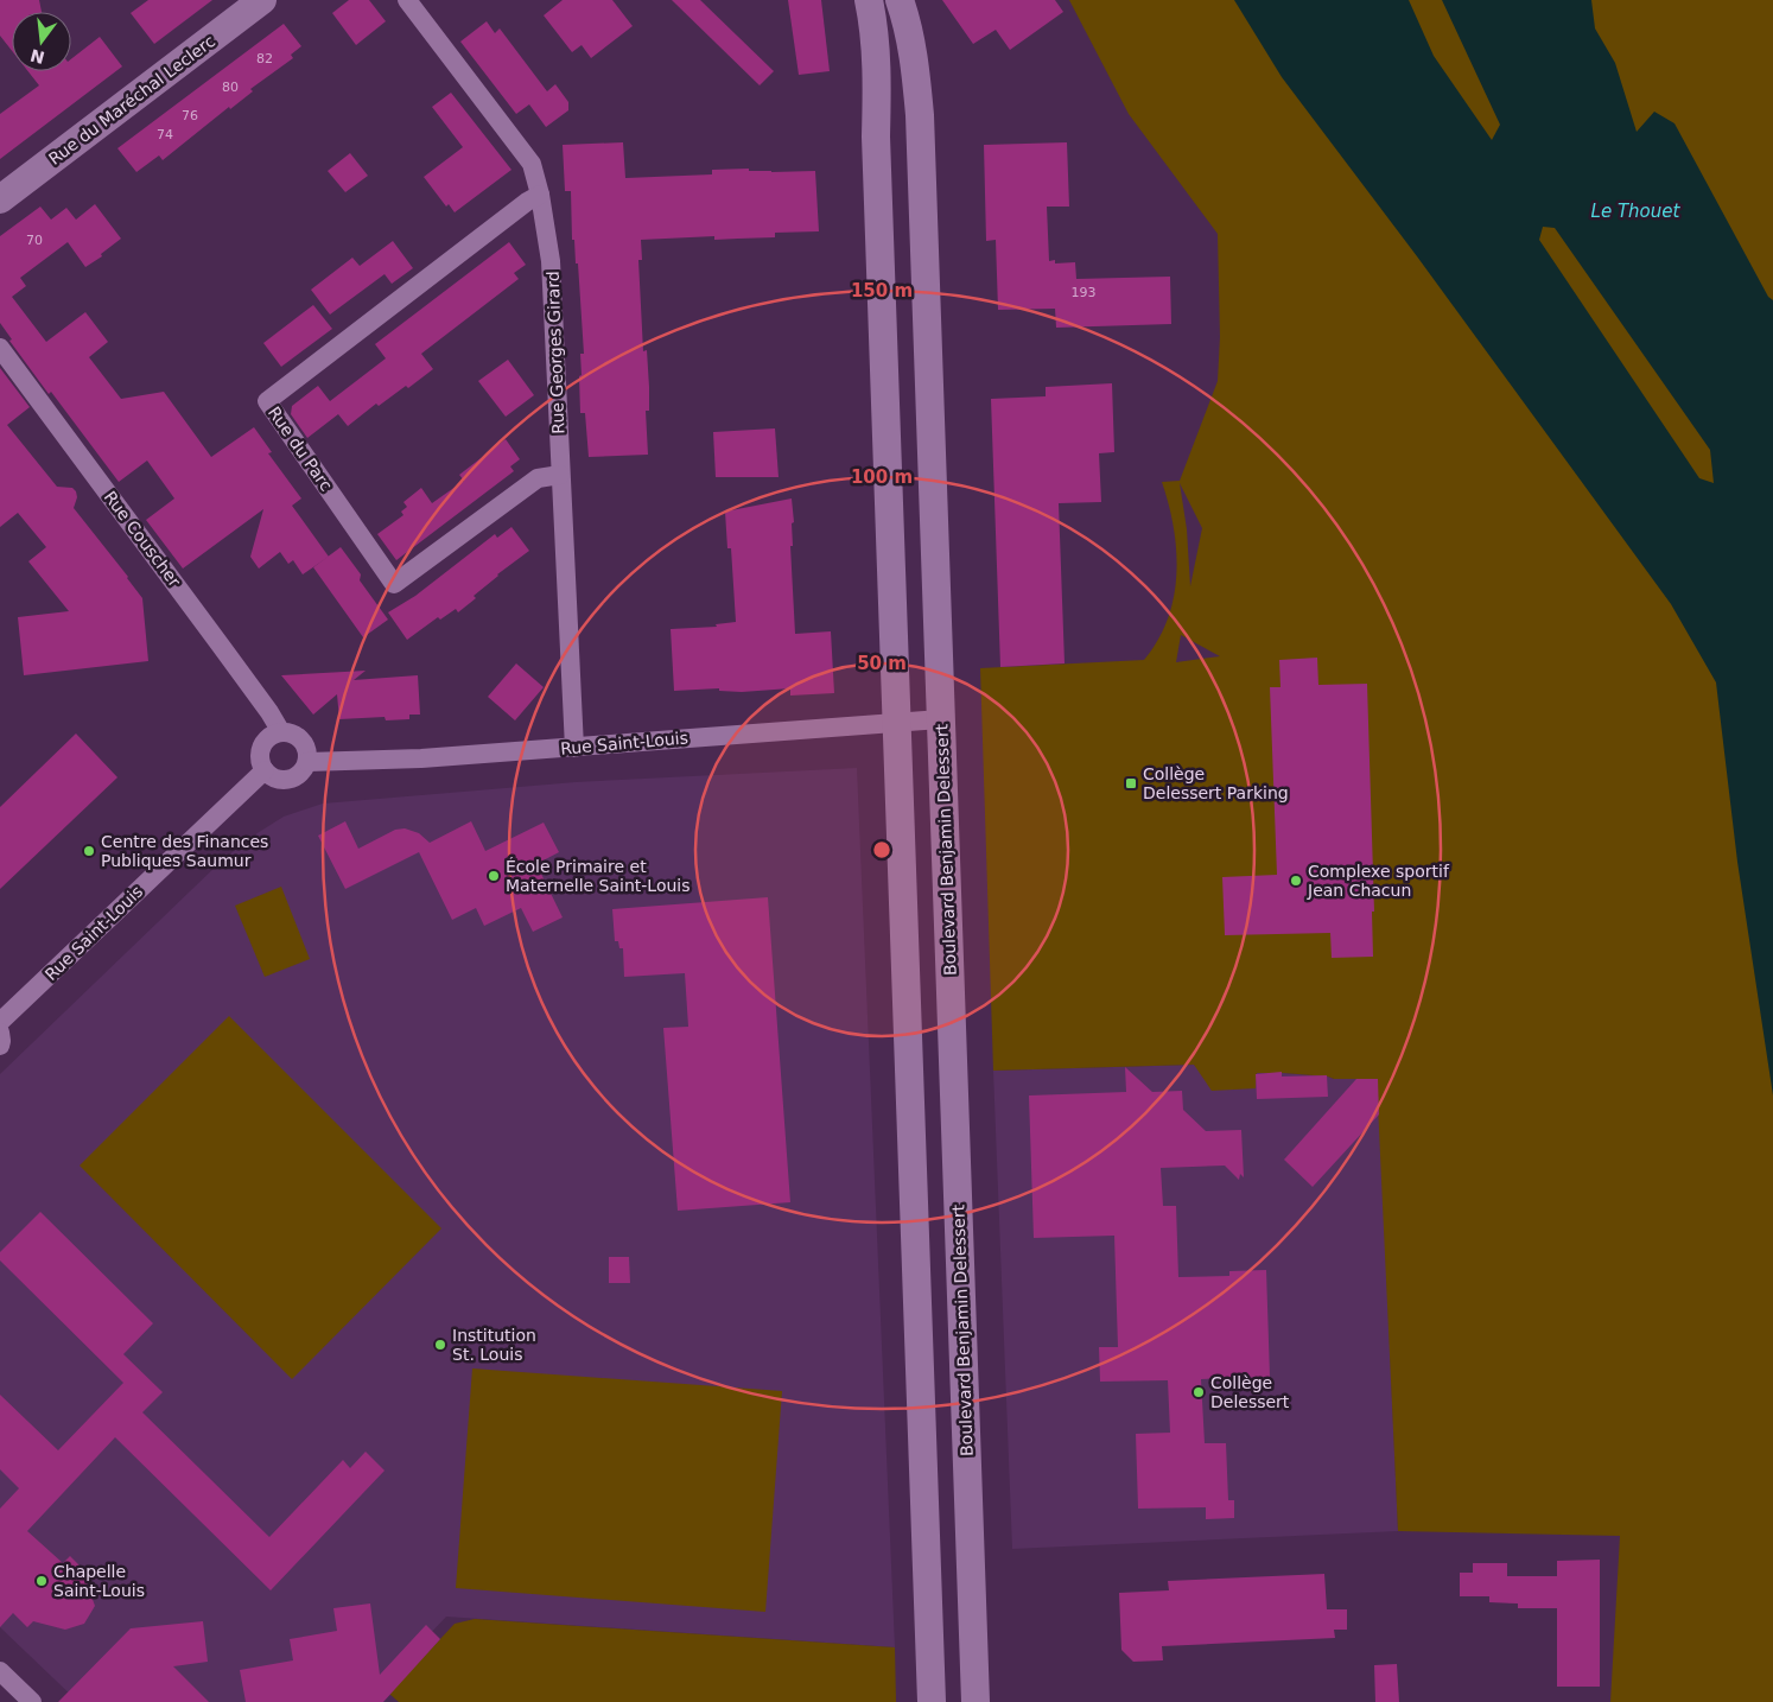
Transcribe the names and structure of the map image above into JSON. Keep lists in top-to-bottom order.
{
  "streets": {
    "main road": ["Rue du Maréchal Leclerc", "Boulevard Benjamin Delessert"],
    "street": [
      "Rue Georges Girard",
      "Rue du Parc",
      "Rue Couscher",
      "Rue Saint-Louis"
    ]
  },
  "crossings": [
    ["Rue Georges Girard", "Rue du Parc"],
    ["Rue Georges Girard", "Rue Saint-Louis"],
    ["Rue Couscher", "Rue Saint-Louis"],
    ["Rue Saint-Louis", "Boulevard Benjamin Delessert"]
  ],
  "water": ["Le Thouet"],
  "places": {
    "transit": ["Collège Delessert Parking"],
    "other": [
      "Centre des Finances Publiques Saumur",
      "École Primaire et Maternelle Saint-Louis",
      "Complexe sportif Jean Chacun",
      "Institution St. Louis",
      "Collège Delessert",
      "Chapelle Saint-Louis"
    ]
  },
  "house_numbers": [
    "82",
    "80",
    "76",
    "74",
    "70",
    "193"
  ],
  "north": "bottom",
  "rings": ["150 m", "100 m", "50 m"]
}
